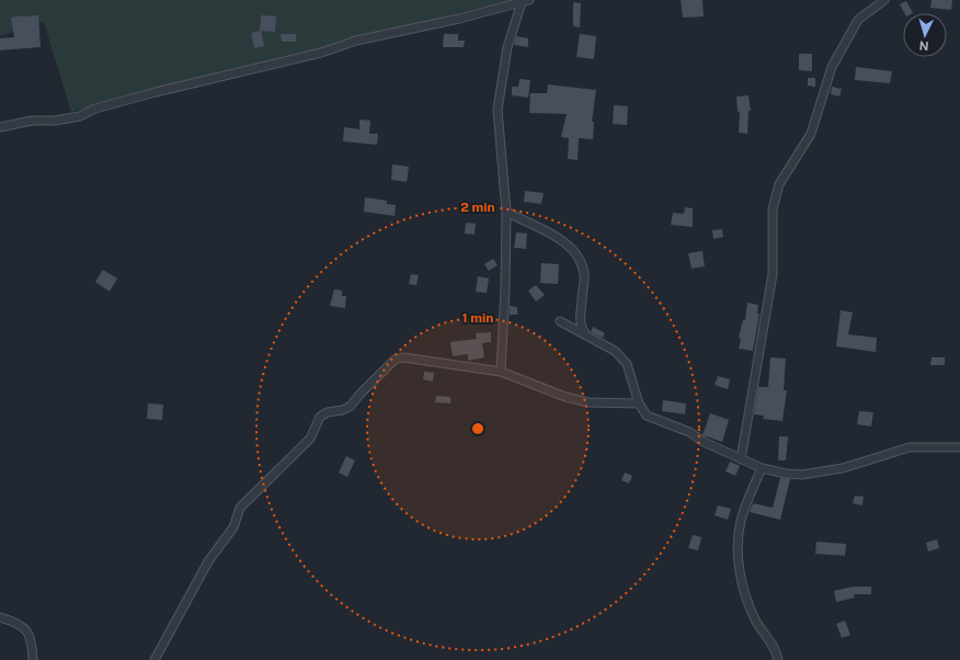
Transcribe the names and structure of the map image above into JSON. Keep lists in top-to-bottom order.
{
  "north": "bottom",
  "rings": ["2 min", "1 min"]
}
